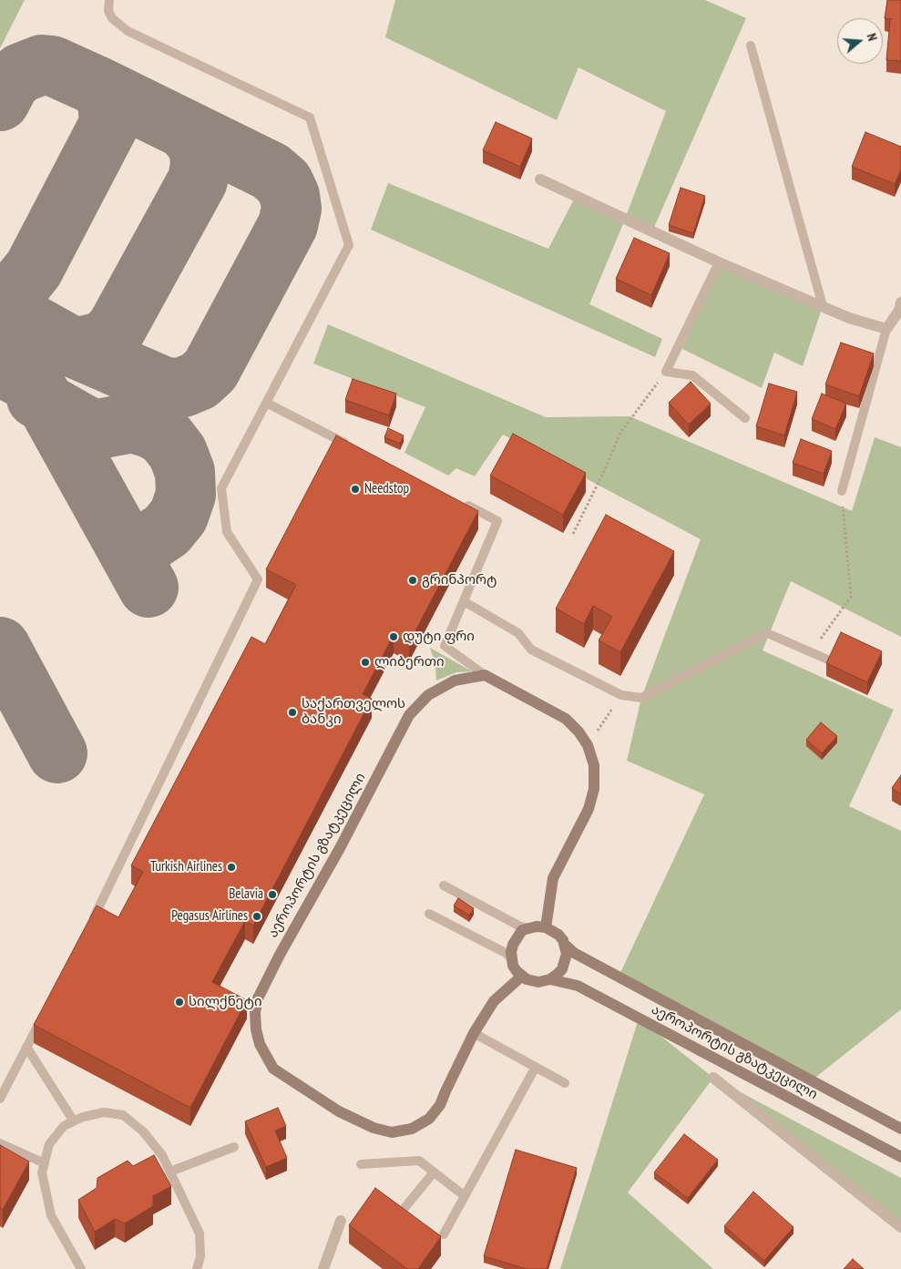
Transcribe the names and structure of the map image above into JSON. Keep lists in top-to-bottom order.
{
  "streets": {
    "street": ["აეროპორტის გზატკეცილი"]
  },
  "places": [
    "Needstop",
    "გრინპორტ",
    "დუტი ფრი",
    "ლიბერთი",
    "საქართველოს ბანკი",
    "Turkish Airlines",
    "Belavia",
    "Pegasus Airlines",
    "სილქნეტი"
  ],
  "north": "right"
}
